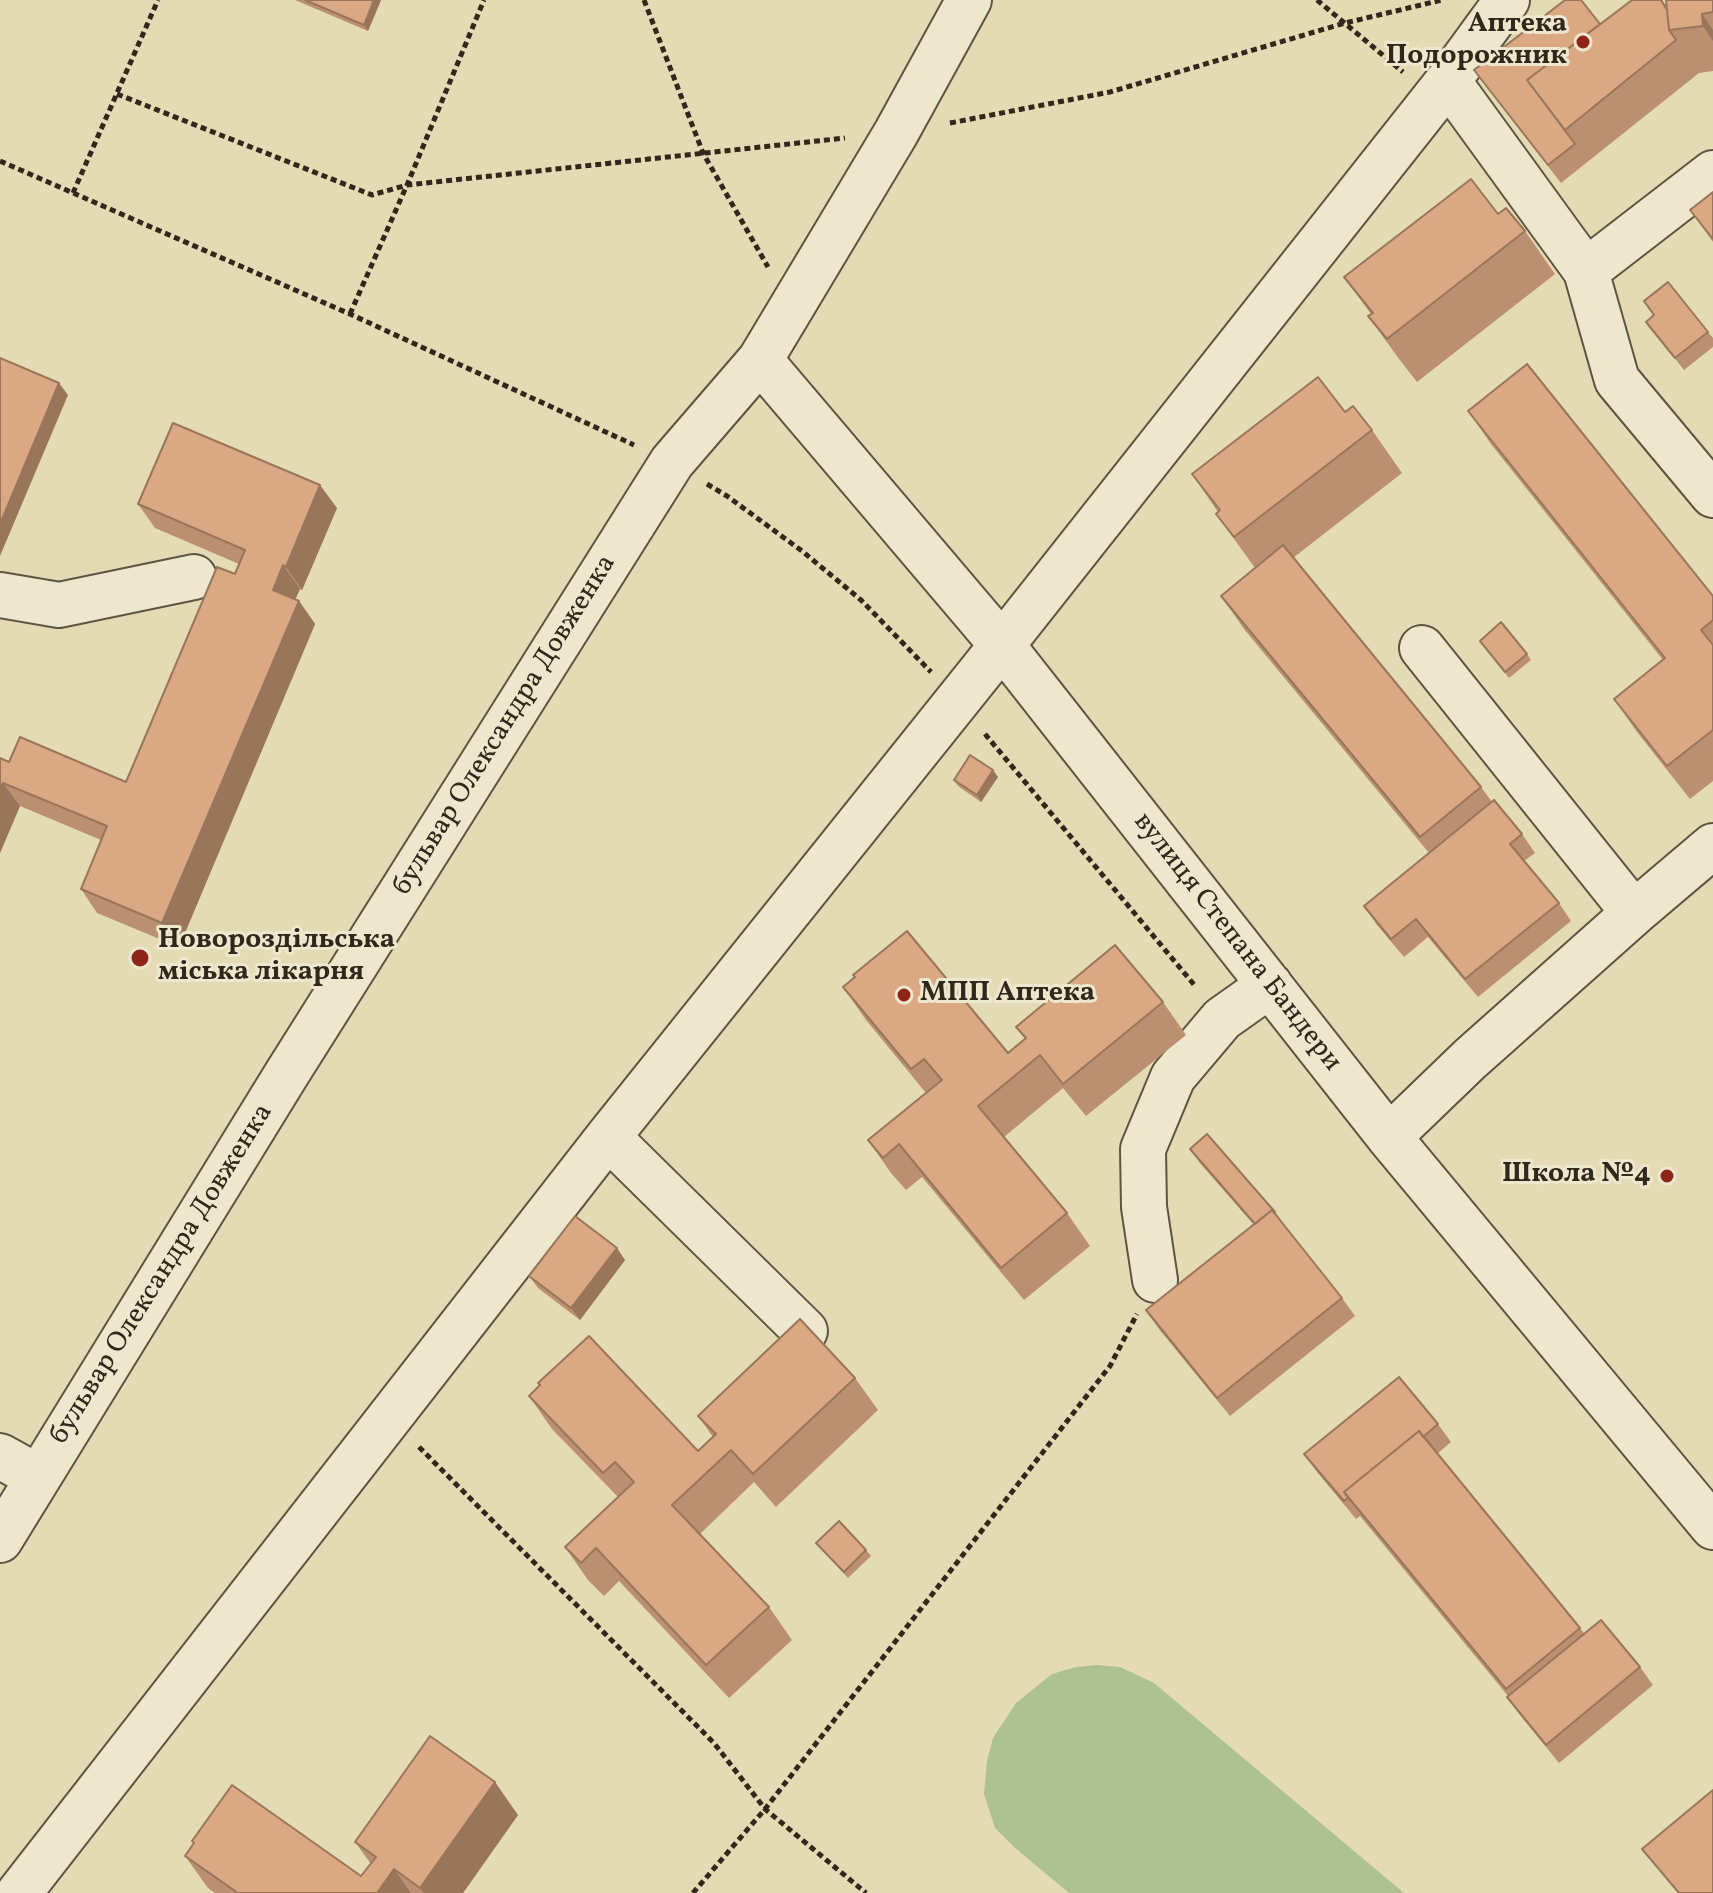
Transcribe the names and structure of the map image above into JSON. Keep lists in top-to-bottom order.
{
  "streets": {
    "street": ["бульвар Олександра Довженка", "вулиця Степана Бандери"]
  },
  "crossings": [
    ["бульвар Олександра Довженка", "вулиця Степана Бандери"]
  ],
  "places": [
    "Аптека Подорожник",
    "Новороздільська міська лікарня",
    "МПП Аптека",
    "Школа №4"
  ]
}
